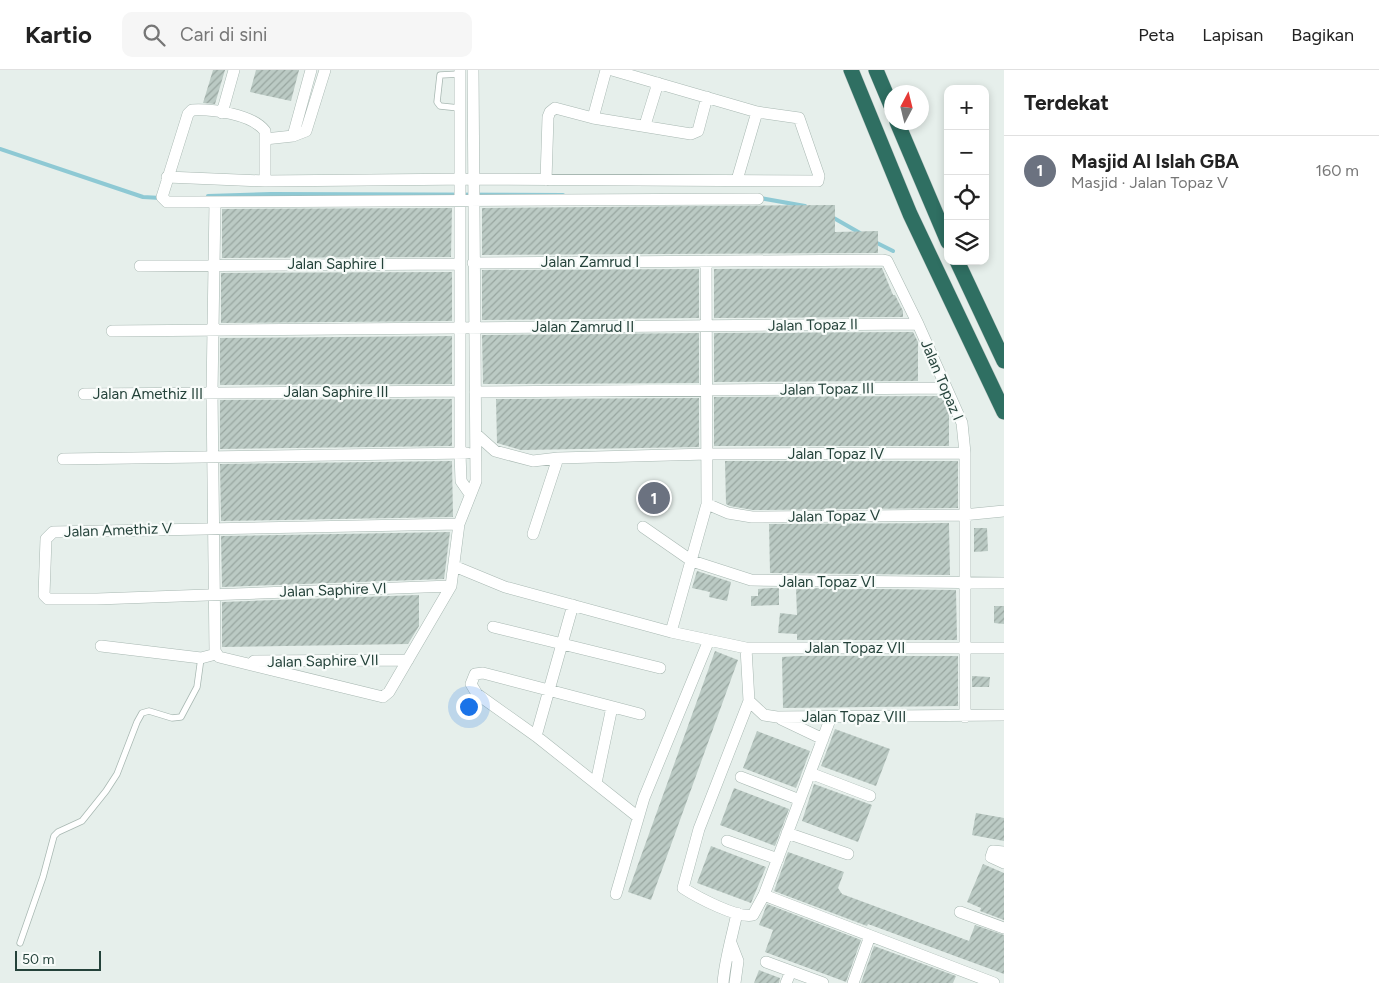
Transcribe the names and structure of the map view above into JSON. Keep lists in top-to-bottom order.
{
  "streets": {
    "street": [
      "Jalan Zamrud I",
      "Jalan Saphire I",
      "Jalan Topaz II",
      "Jalan Zamrud II",
      "Jalan Topaz I",
      "Jalan Topaz III",
      "Jalan Saphire III",
      "Jalan Amethiz III",
      "Jalan Topaz IV",
      "Jalan Topaz V",
      "Jalan Amethiz V",
      "Jalan Topaz VI",
      "Jalan Saphire VI",
      "Jalan Topaz VII",
      "Jalan Saphire VII",
      "Jalan Topaz VIII"
    ]
  },
  "crossings": [
    ["Jalan Zamrud I", "Jalan Topaz I"],
    ["Jalan Topaz II", "Jalan Zamrud II"],
    ["Jalan Topaz II", "Jalan Topaz I"],
    ["Jalan Topaz I", "Jalan Topaz III"],
    ["Jalan Topaz I", "Jalan Topaz IV"],
    ["Jalan Topaz I", "Jalan Topaz V"],
    ["Jalan Topaz I", "Jalan Topaz VI"],
    ["Jalan Topaz I", "Jalan Topaz VII"],
    ["Jalan Topaz I", "Jalan Topaz VIII"],
    ["Jalan Saphire III", "Jalan Amethiz III"],
    ["Jalan Amethiz V", "Jalan Saphire VI"]
  ],
  "scale_bar": "50 m",
  "north": "top",
  "page": {
    "header": "Kartio",
    "search": "Cari di sini",
    "nav": ["Peta", "Lapisan", "Bagikan"],
    "heading": "Terdekat",
    "map_buttons": ["+", "−"],
    "list": [
      {
        "mark": "1",
        "name": "Masjid Al Islah GBA",
        "note": "Masjid · Jalan Topaz V",
        "value": "160 m"
      }
    ],
    "pins": "1",
    "scale": "50 m"
  }
}
